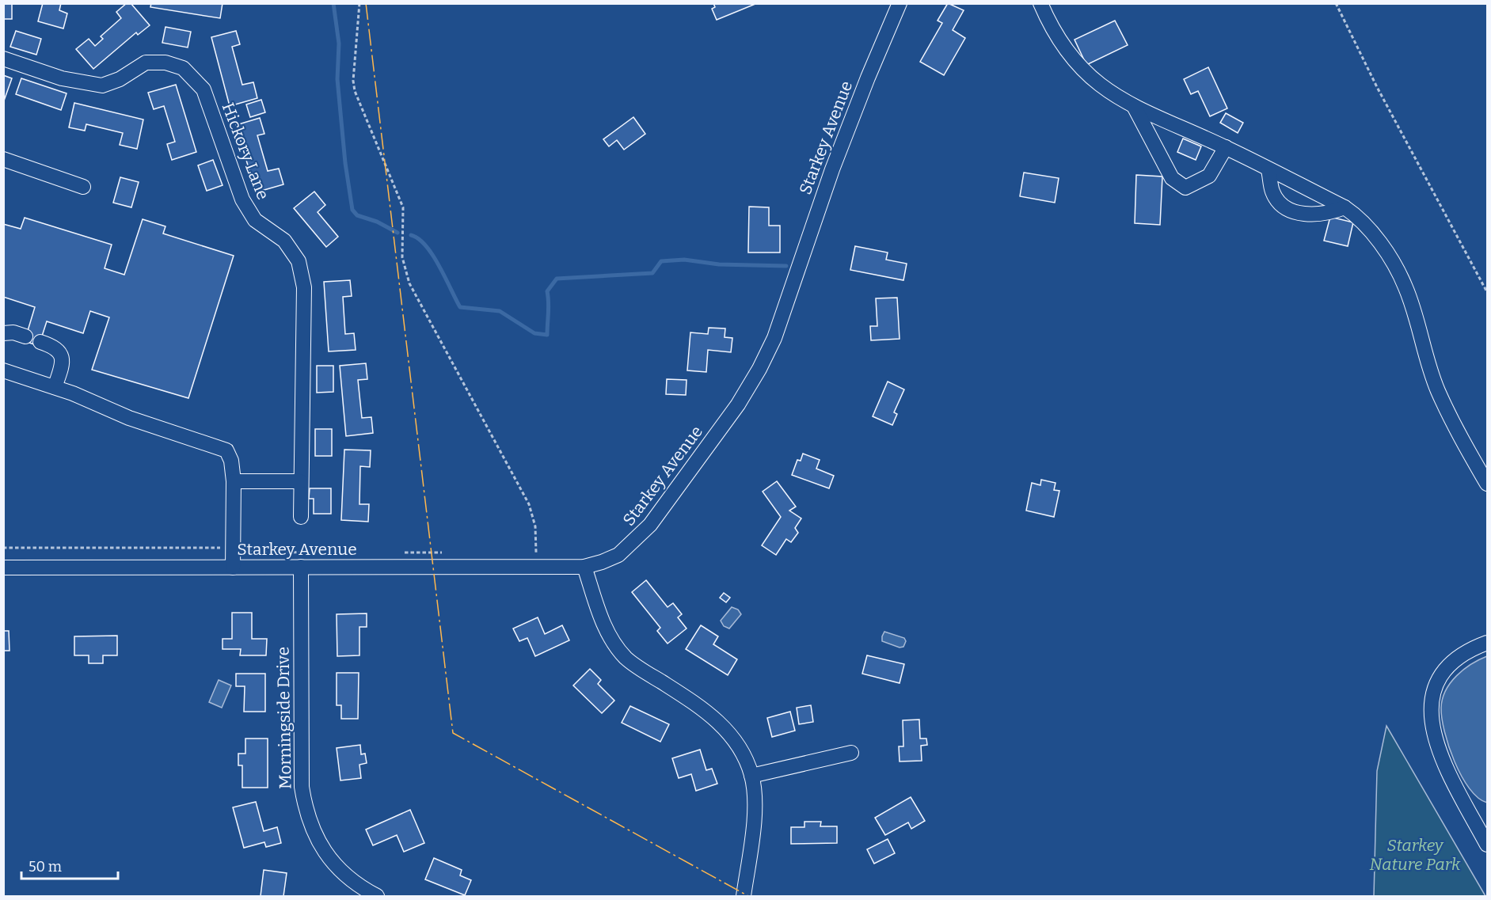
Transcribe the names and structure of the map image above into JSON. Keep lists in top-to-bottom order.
{
  "streets": {
    "street": ["Starkey Avenue", "Hickory Lane", "Morningside Drive"]
  },
  "crossings": [
    ["Starkey Avenue", "Morningside Drive"]
  ],
  "parks": ["Starkey Nature Park"],
  "scale_bar": "50 m"
}
